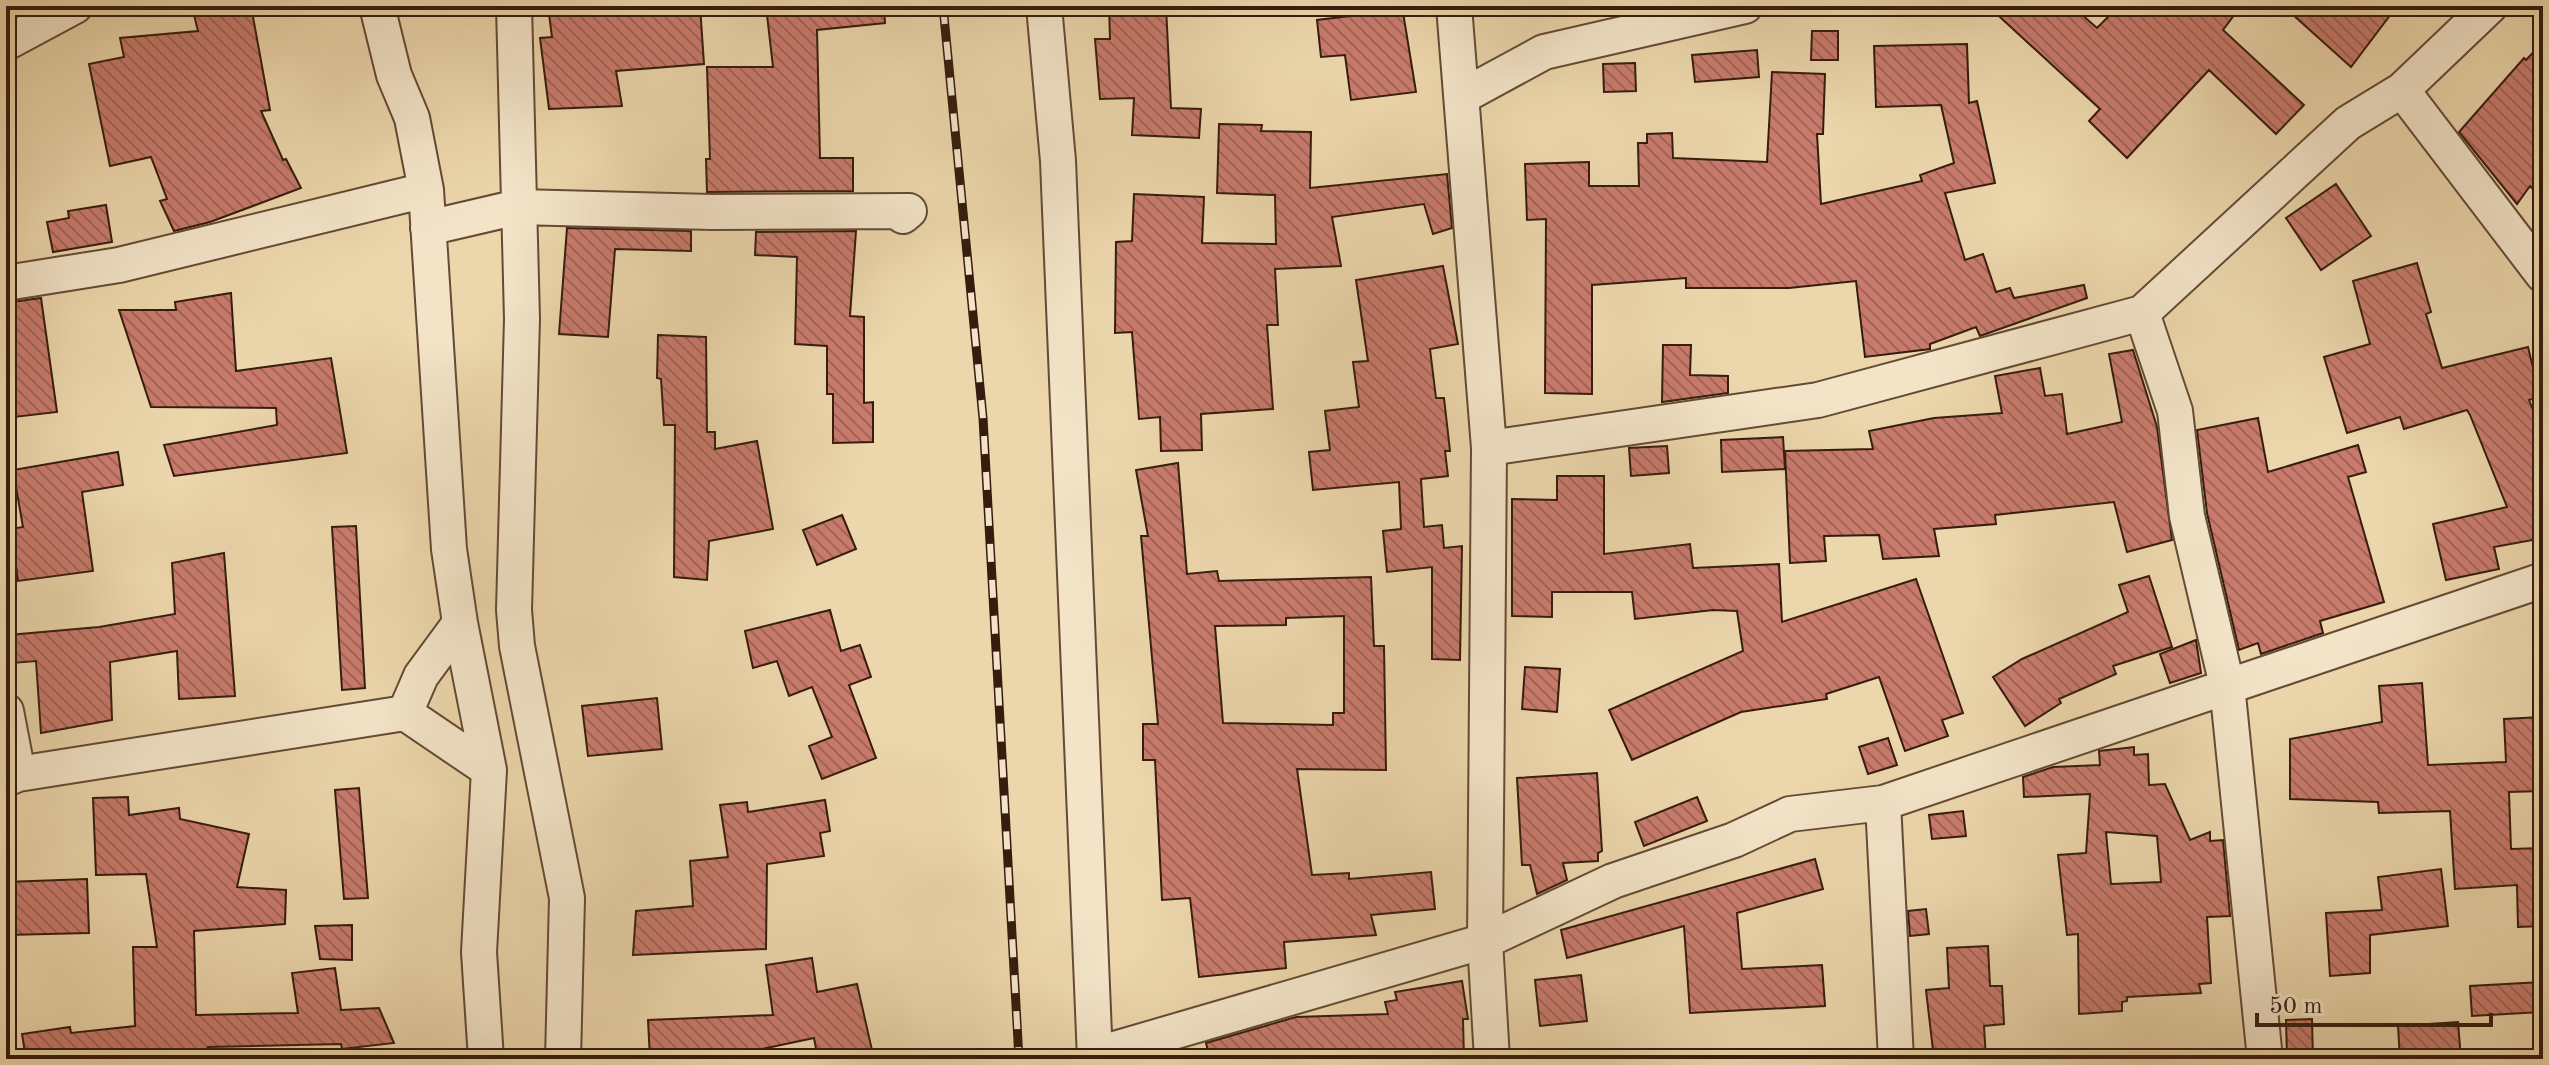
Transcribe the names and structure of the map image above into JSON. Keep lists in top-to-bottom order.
{
  "scale_bar": "50 m"
}
